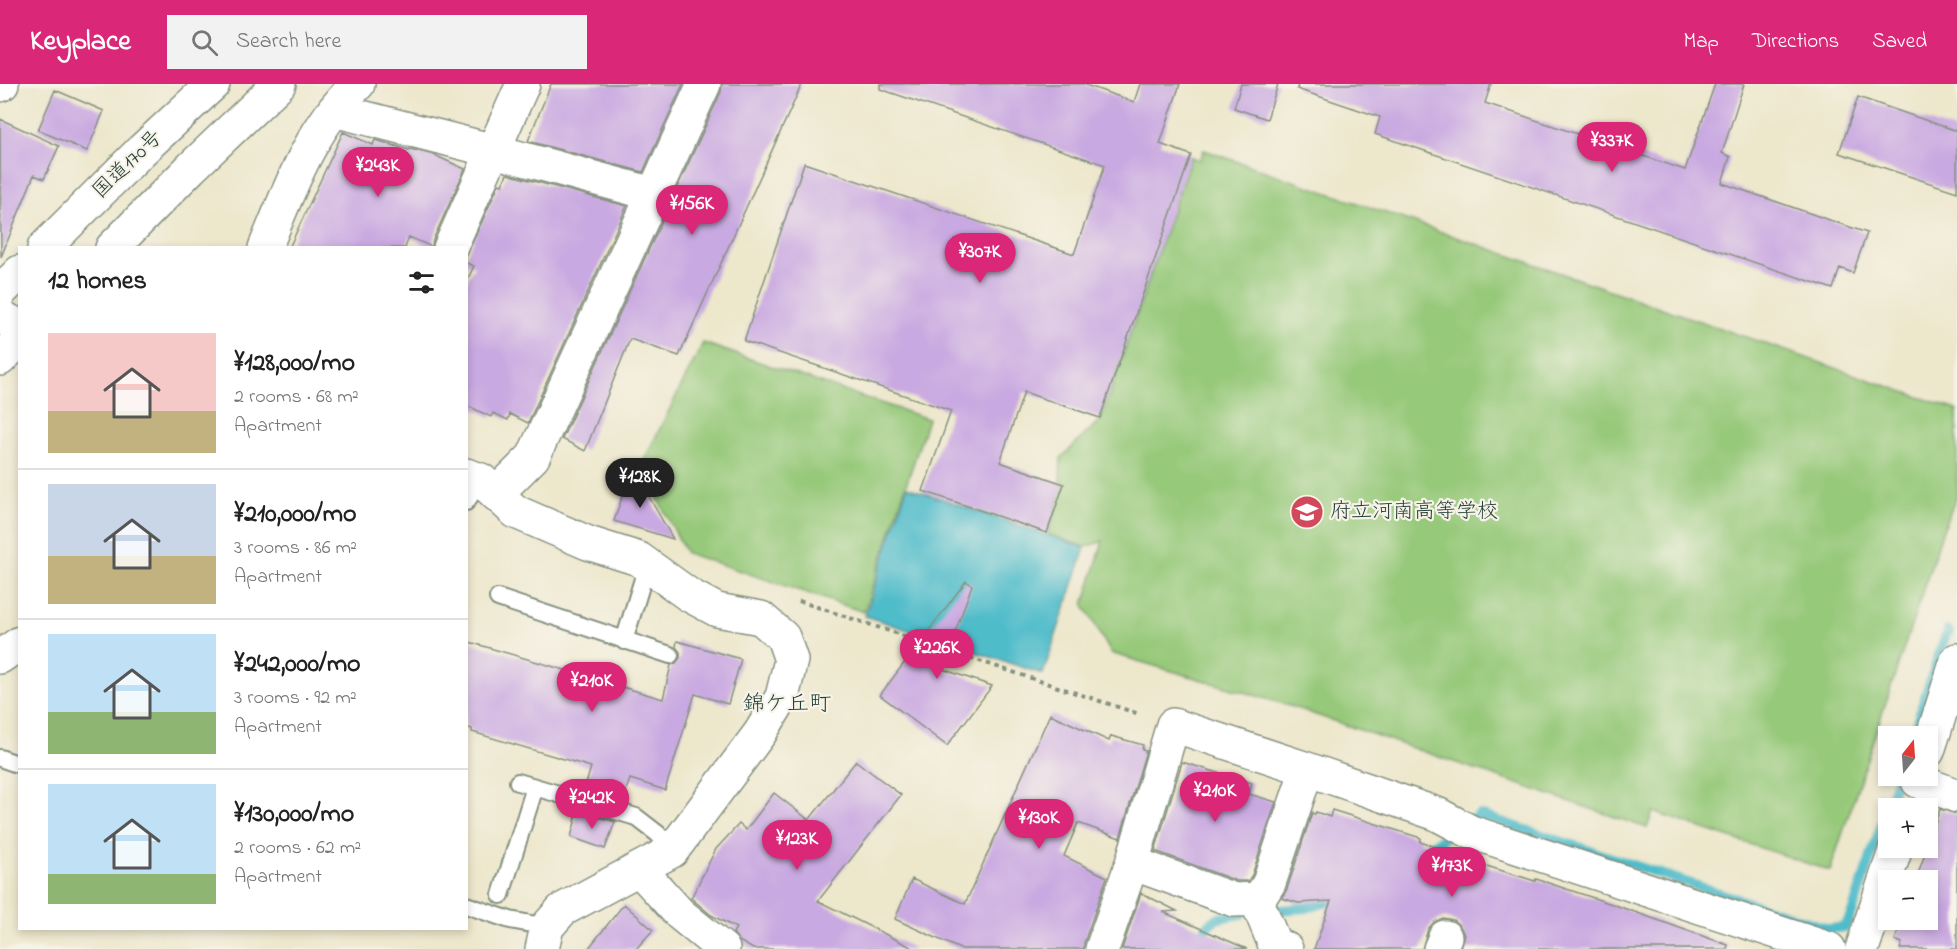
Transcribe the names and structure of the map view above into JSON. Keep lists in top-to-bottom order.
{
  "streets": {
    "main road": ["国道170号"]
  },
  "districts": ["錦ケ丘町"],
  "places": {
    "school or university": ["府立河南高等学校"]
  },
  "north": "top",
  "page": {
    "header": "Keyplace",
    "search": "Search here",
    "nav": ["Map", "Directions", "Saved"],
    "price": [
      "¥337K",
      "¥243K",
      "¥156K",
      "¥307K",
      "¥128K",
      "¥226K",
      "¥210K",
      "¥210K",
      "¥242K",
      "¥130K",
      "¥123K",
      "¥173K"
    ],
    "heading": "12 homes",
    "list": [
      {
        "name": "¥128,000/mo",
        "note": "2 rooms · 68 m² · Apartment"
      },
      {
        "name": "¥210,000/mo",
        "note": "3 rooms · 86 m² · Apartment"
      },
      {
        "name": "¥242,000/mo",
        "note": "3 rooms · 92 m² · Apartment"
      },
      {
        "name": "¥130,000/mo",
        "note": "2 rooms · 62 m² · Apartment"
      }
    ],
    "map_buttons": ["+", "−"]
  }
}
